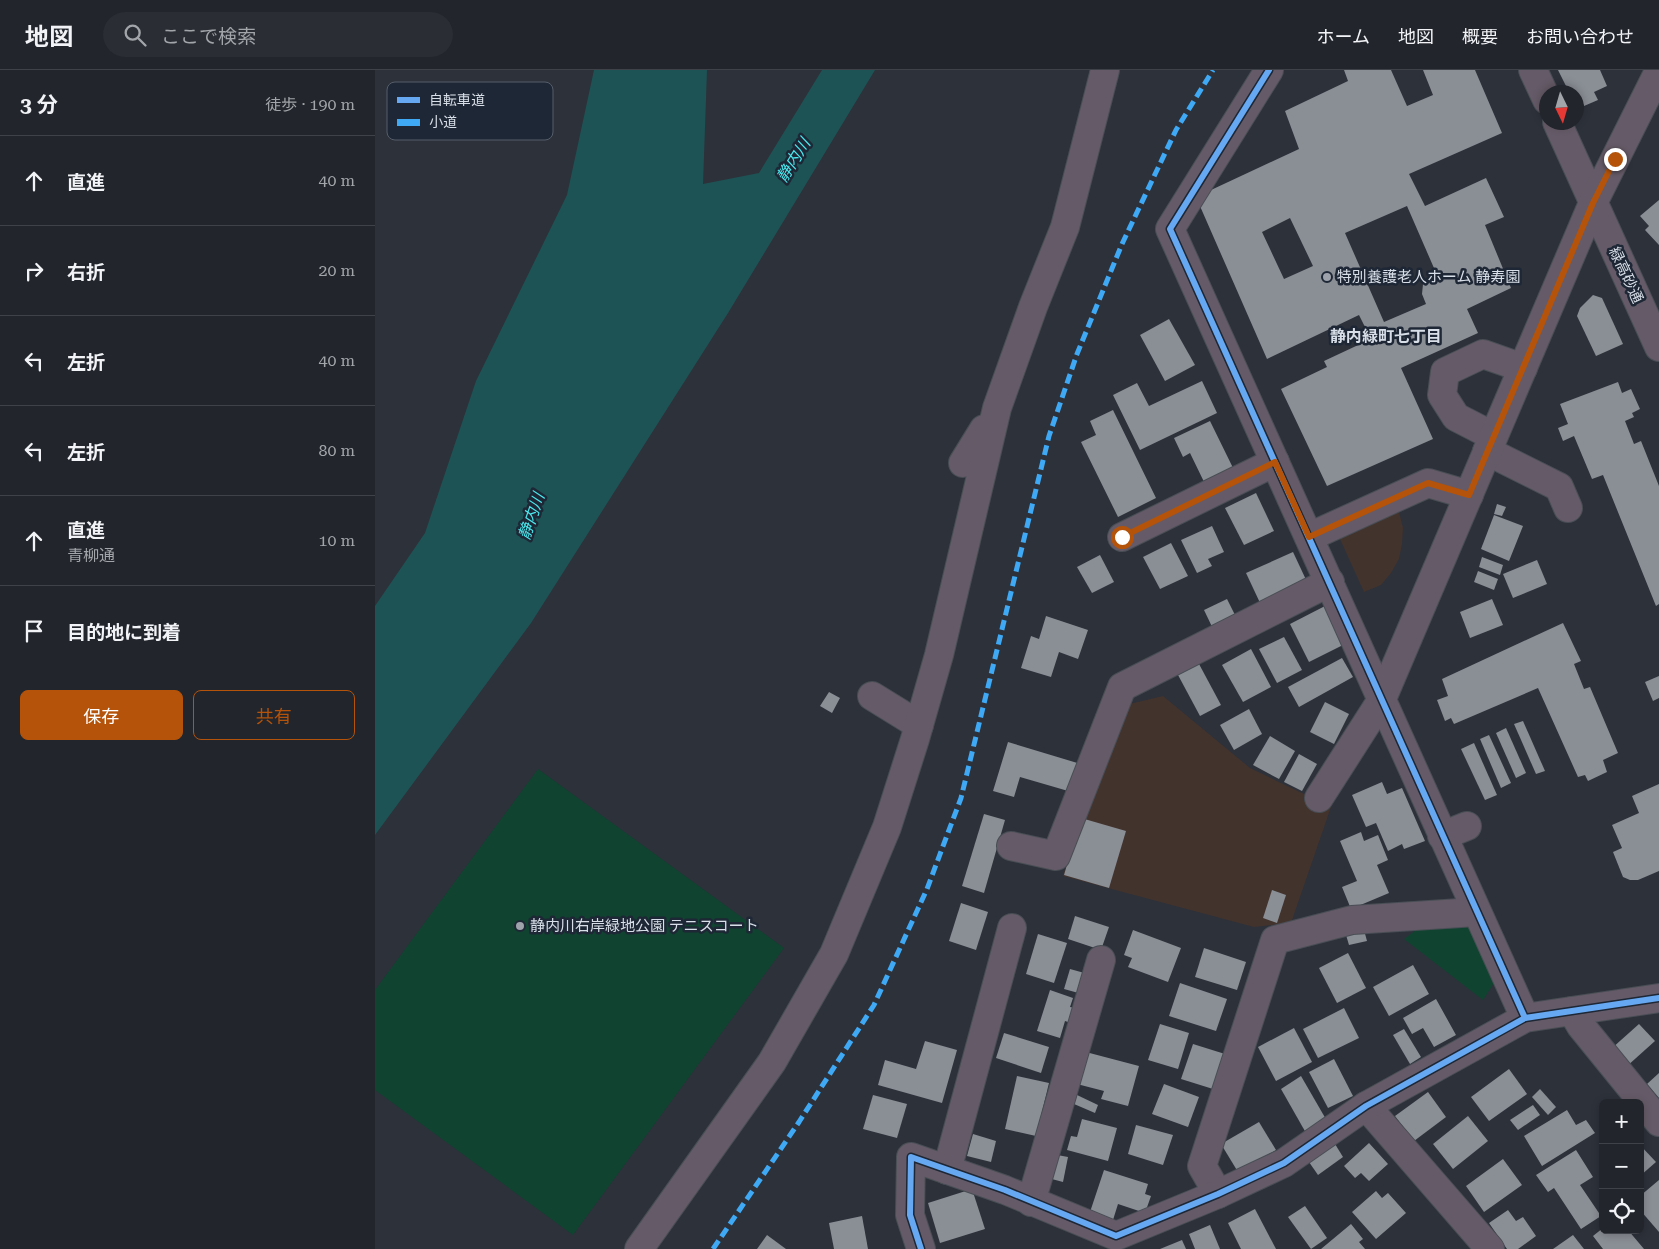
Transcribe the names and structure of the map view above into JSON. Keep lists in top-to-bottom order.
{
  "streets": {
    "street": ["緑高砂通"]
  },
  "districts": ["静内緑町七丁目"],
  "water": ["静内川"],
  "places": ["特別養護老人ホーム 静寿園", "静内川右岸緑地公園 テニスコート"],
  "legend": ["自転車道", "小道"],
  "north": "bottom",
  "page": {
    "header": "地図",
    "search": "ここで検索",
    "nav": [
      "ホーム",
      "地図",
      "概要",
      "お問い合わせ"
    ],
    "heading": ["3 分", "徒歩 · 190 m"],
    "list": [
      ["直進", "40 m"],
      ["右折", "20 m"],
      ["左折", "40 m"],
      ["左折", "80 m"],
      ["直進", "青柳通", "10 m"],
      "目的地に到着"
    ],
    "buttons": ["保存", "共有"],
    "map_buttons": ["+", "−"]
  }
}
